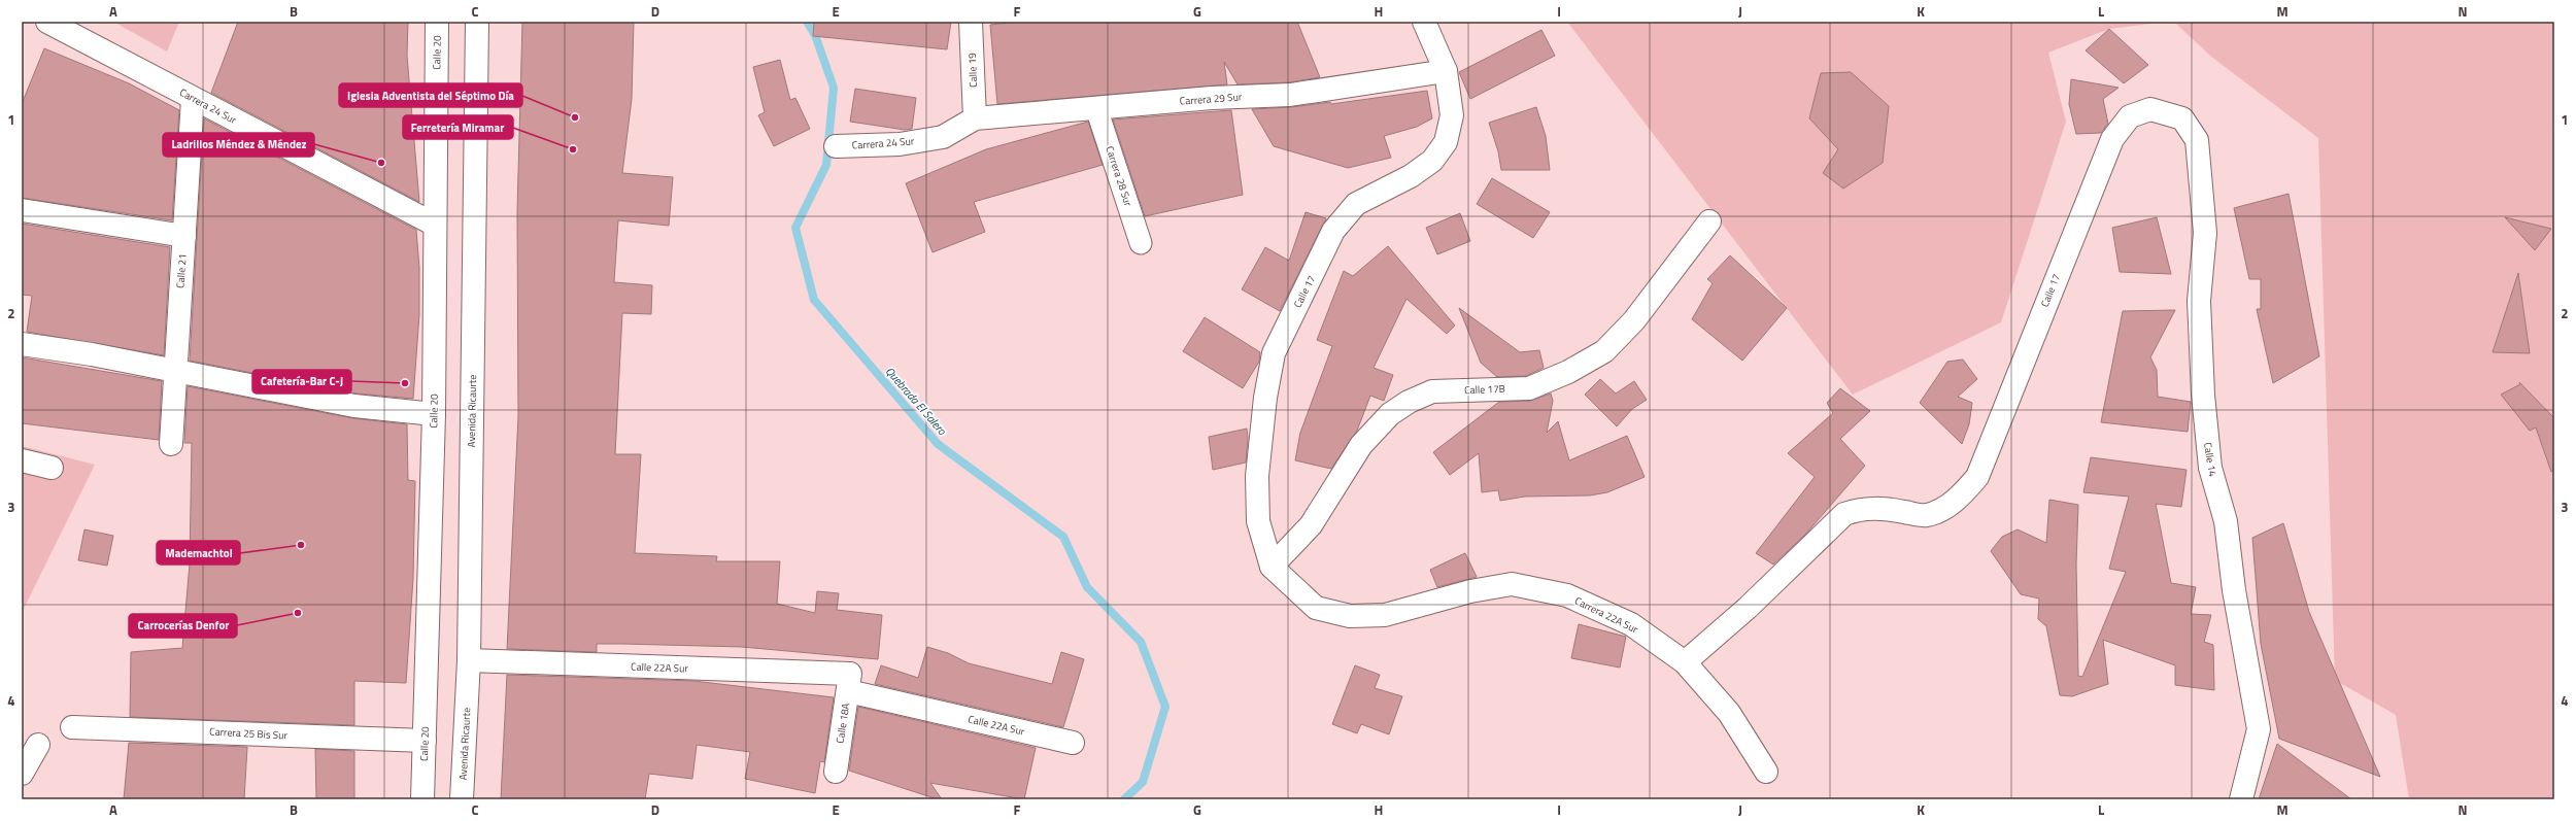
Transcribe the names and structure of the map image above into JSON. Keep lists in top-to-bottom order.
{
  "streets": {
    "street": [
      "Calle 20",
      "Calle 19",
      "Carrera 29 Sur",
      "Carrera 24 Sur",
      "Carrera 28 Sur",
      "Calle 21",
      "Calle 17",
      "Calle 17B",
      "Avenida Ricaurte",
      "Calle 14",
      "Carrera 22A Sur",
      "Calle 22A Sur",
      "Calle 18A",
      "Carrera 25 Bis Sur"
    ]
  },
  "crossings": [
    ["Calle 20", "Carrera 24 Sur"],
    ["Calle 20", "Carrera 25 Bis Sur"],
    ["Calle 19", "Carrera 29 Sur"],
    ["Calle 19", "Carrera 24 Sur"],
    ["Carrera 29 Sur", "Carrera 24 Sur"],
    ["Carrera 29 Sur", "Carrera 28 Sur"],
    ["Carrera 29 Sur", "Calle 17"],
    ["Carrera 24 Sur", "Calle 21"],
    ["Calle 17", "Calle 17B"],
    ["Calle 17", "Calle 14"],
    ["Calle 17", "Carrera 22A Sur"],
    ["Calle 17B", "Carrera 22A Sur"],
    ["Avenida Ricaurte", "Calle 22A Sur"],
    ["Calle 22A Sur", "Calle 18A"]
  ],
  "water": ["Quebrada El Salero"],
  "places": [
    "Iglesia Adventista del Séptimo Día",
    "Ferretería Miramar",
    "Ladrillos Méndez & Méndez",
    "Cafetería-Bar C-J",
    "Mademachtol",
    "Carrocerías Denfor"
  ],
  "grid": {
    "columns": [
      "A",
      "B",
      "C",
      "D",
      "E",
      "F",
      "G",
      "H",
      "I",
      "J",
      "K",
      "L",
      "M",
      "N"
    ],
    "rows": [
      "1",
      "2",
      "3",
      "4"
    ]
  }
}
